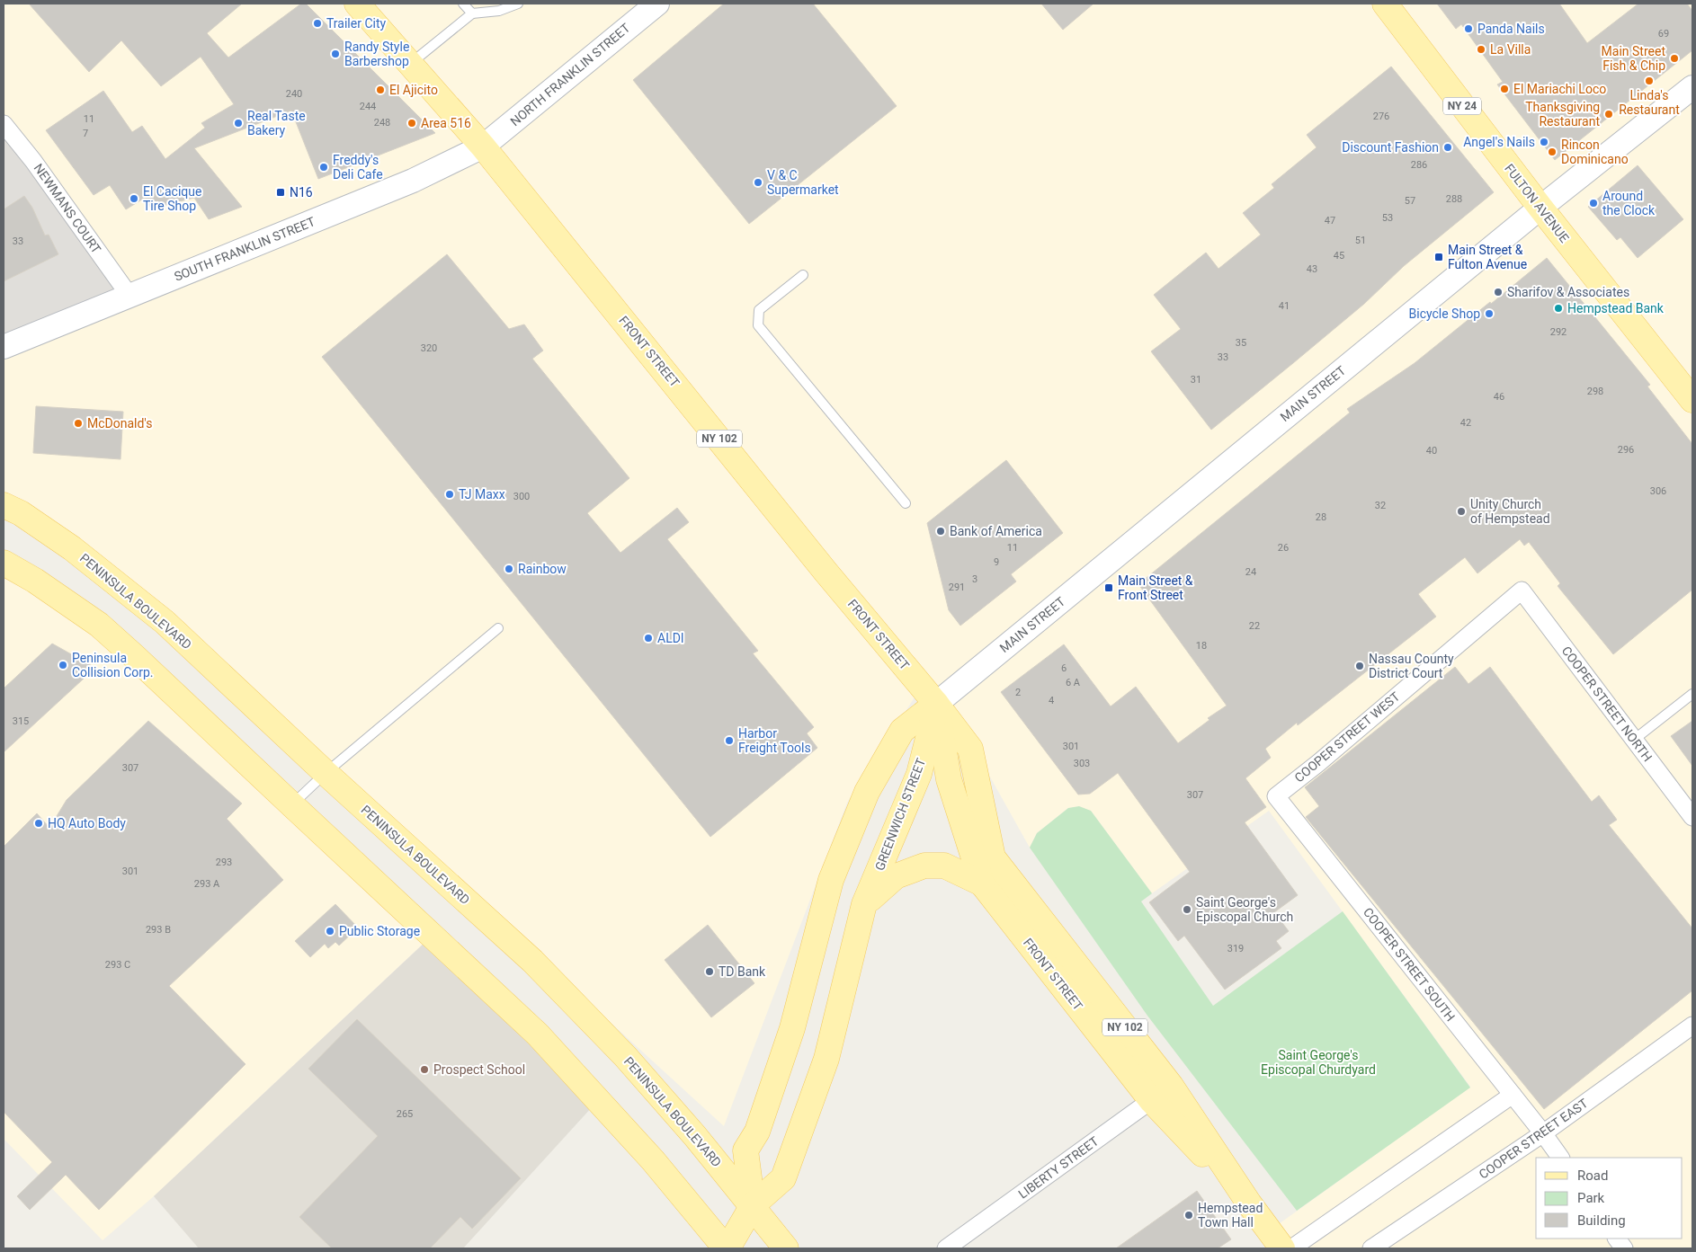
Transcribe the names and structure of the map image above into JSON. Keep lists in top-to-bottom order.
{
  "streets": {
    "main road": [
      "NY 24",
      "FULTON AVENUE",
      "FRONT STREET",
      "NY 102",
      "PENINSULA BOULEVARD",
      "GREENWICH STREET"
    ],
    "street": [
      "NORTH FRANKLIN STREET",
      "NEWMANS COURT",
      "SOUTH FRANKLIN STREET",
      "MAIN STREET",
      "COOPER STREET NORTH",
      "COOPER STREET WEST",
      "COOPER STREET SOUTH",
      "COOPER STREET EAST",
      "LIBERTY STREET"
    ]
  },
  "crossings": [
    ["NORTH FRANKLIN STREET", "SOUTH FRANKLIN STREET"],
    ["NORTH FRANKLIN STREET", "FRONT STREET"],
    ["FULTON AVENUE", "MAIN STREET"],
    ["NEWMANS COURT", "SOUTH FRANKLIN STREET"],
    ["SOUTH FRANKLIN STREET", "FRONT STREET"],
    ["FRONT STREET", "MAIN STREET"],
    ["FRONT STREET", "GREENWICH STREET"],
    ["FRONT STREET", "LIBERTY STREET"],
    ["MAIN STREET", "GREENWICH STREET"],
    ["PENINSULA BOULEVARD", "GREENWICH STREET"],
    ["COOPER STREET NORTH", "COOPER STREET WEST"],
    ["COOPER STREET WEST", "COOPER STREET SOUTH"],
    ["COOPER STREET SOUTH", "COOPER STREET EAST"]
  ],
  "parks": ["Saint George's Episcopal Churdyard"],
  "places": {
    "other": [
      "Trailer City",
      "Panda Nails",
      "La Villa",
      "Randy Style Barbershop",
      "Main Street Fish & Chip",
      "Linda's Restaurant",
      "El Mariachi Loco",
      "El Ajicito",
      "Thanksgiving Restaurant",
      "Real Taste Bakery",
      "Area 516",
      "Angel's Nails",
      "Discount Fashion",
      "Rincon Dominicano",
      "Freddy's Deli Cafe",
      "V & C Supermarket",
      "El Cacique Tire Shop",
      "Around the Clock",
      "Sharifov & Associates",
      "Hempstead Bank",
      "Bicycle Shop",
      "McDonald's",
      "TJ Maxx",
      "Unity Church of Hempstead",
      "Bank of America",
      "Rainbow",
      "ALDI",
      "Peninsula Collision Corp.",
      "Nassau County District Court",
      "Harbor Freight Tools",
      "HQ Auto Body",
      "Saint George's Episcopal Church",
      "Public Storage",
      "TD Bank",
      "Prospect School",
      "Hempstead Town Hall"
    ],
    "transit": ["N16", "Main Street & Fulton Avenue", "Main Street & Front Street"]
  },
  "house_numbers": [
    "69",
    "240",
    "244",
    "276",
    "11",
    "248",
    "7",
    "286",
    "288",
    "57",
    "53",
    "47",
    "51",
    "33",
    "45",
    "43",
    "41",
    "292",
    "35",
    "320",
    "33",
    "31",
    "298",
    "46",
    "42",
    "296",
    "40",
    "306",
    "300",
    "32",
    "28",
    "11",
    "26",
    "9",
    "24",
    "3",
    "291",
    "22",
    "18",
    "6",
    "6 A",
    "2",
    "4",
    "315",
    "301",
    "303",
    "307",
    "307",
    "293",
    "301",
    "293 A",
    "293 B",
    "319",
    "293 C",
    "265"
  ],
  "legend": ["Road", "Park", "Building"]
}
